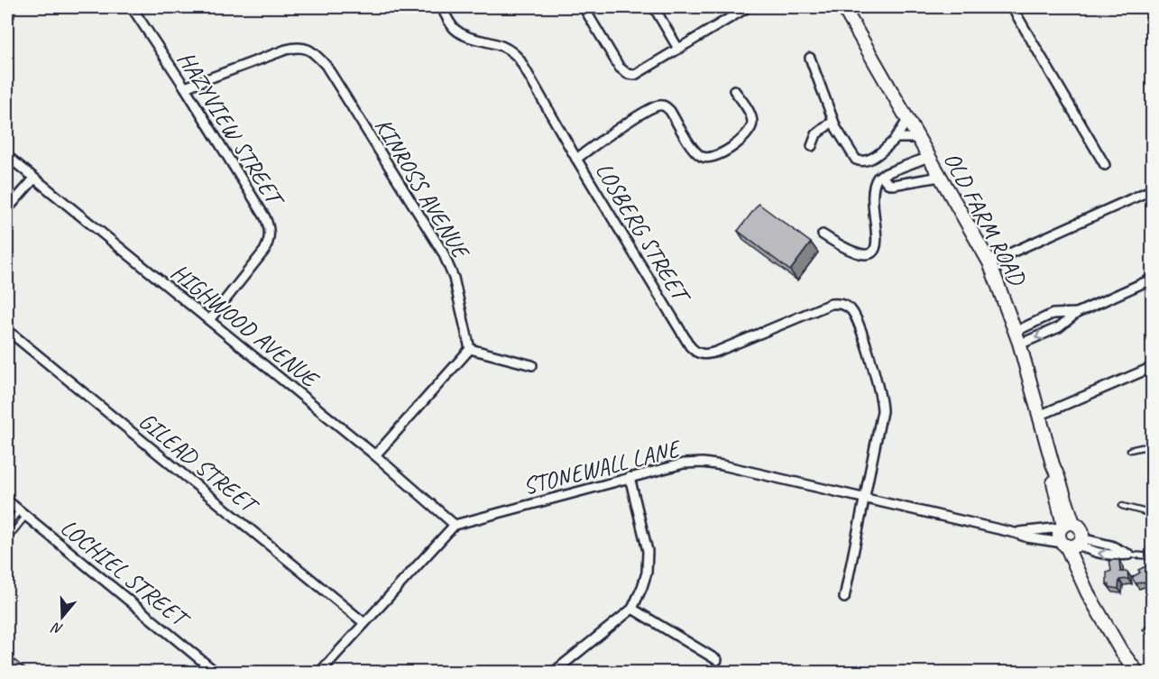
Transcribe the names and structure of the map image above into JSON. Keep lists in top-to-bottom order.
{
  "streets": {
    "street": [
      "HAZYVIEW STREET",
      "KINROSS AVENUE",
      "OLD FARM ROAD",
      "LOSBERG STREET",
      "HIGHWOOD AVENUE",
      "GILEAD STREET",
      "STONEWALL LANE",
      "LOCHIEL STREET"
    ]
  },
  "crossings": [
    ["HAZYVIEW STREET", "KINROSS AVENUE"],
    ["HAZYVIEW STREET", "HIGHWOOD AVENUE"],
    ["OLD FARM ROAD", "STONEWALL LANE"],
    ["LOSBERG STREET", "STONEWALL LANE"],
    ["HIGHWOOD AVENUE", "STONEWALL LANE"]
  ],
  "north": "bottom"
}
